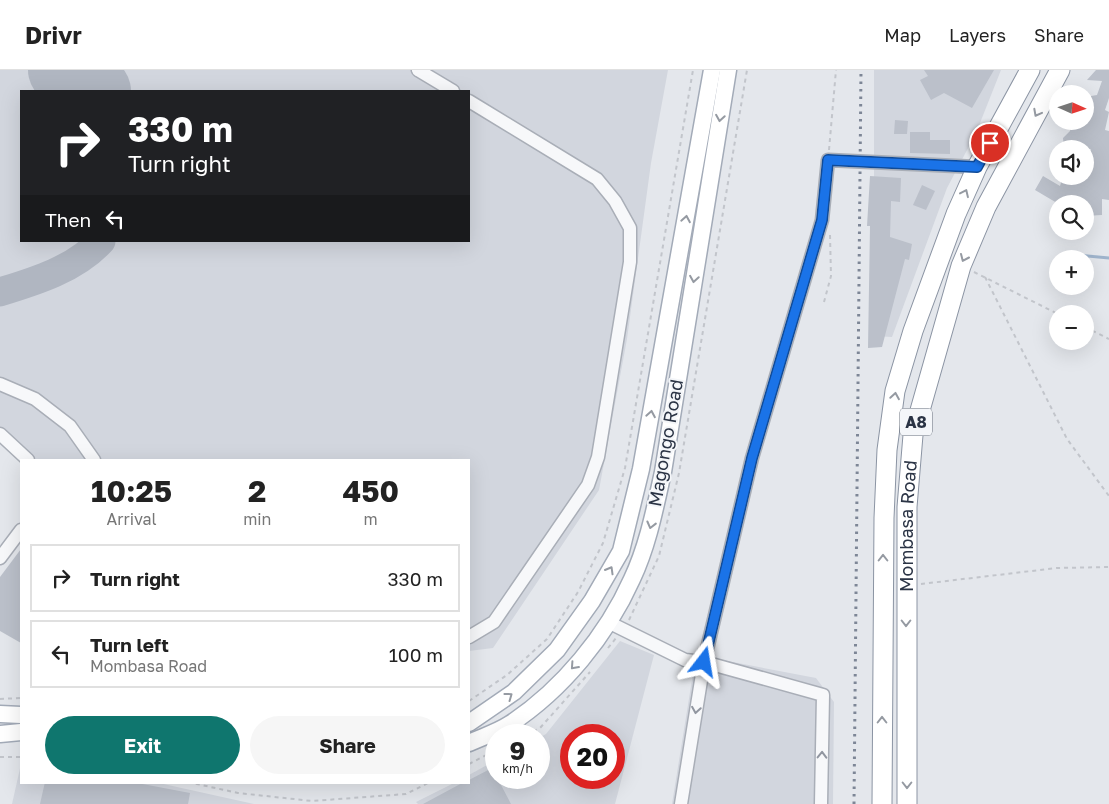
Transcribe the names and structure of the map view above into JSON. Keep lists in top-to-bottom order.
{
  "streets": {
    "highway": ["A8", "Mombasa Road"],
    "main road": ["Magongo Road"]
  },
  "north": "right",
  "page": {
    "header": "Drivr",
    "nav": ["Map", "Layers", "Share"],
    "map_buttons": ["+", "−"],
    "turn": ["330 m", "Turn right"],
    "then": "Then",
    "eta": [
      "10:25",
      "Arrival",
      "2",
      "min",
      "450",
      "m"
    ],
    "list": [
      {
        "name": "Turn right",
        "value": "330 m"
      },
      {
        "name": "Turn left",
        "note": "Mombasa Road",
        "value": "100 m"
      }
    ],
    "buttons": ["Exit", "Share"],
    "speed": "9 km/h",
    "limit": "20"
  }
}
